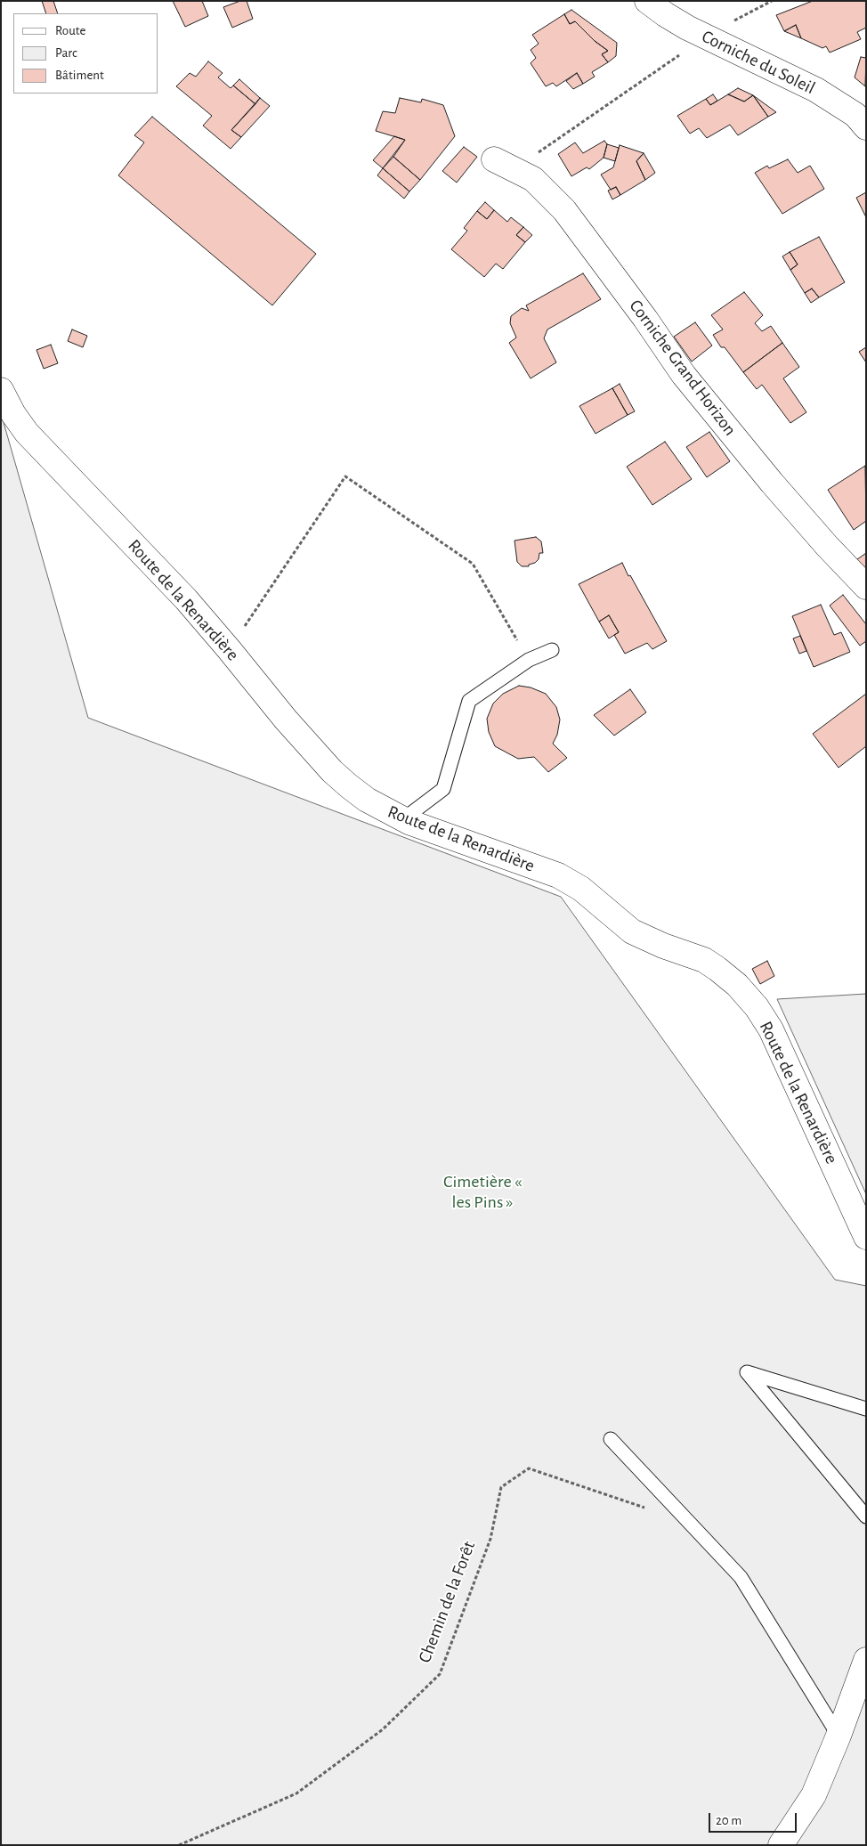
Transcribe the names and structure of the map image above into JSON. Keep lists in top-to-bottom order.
{
  "streets": {
    "street": ["Corniche du Soleil", "Corniche Grand Horizon", "Route de la Renardière"],
    "path": ["Chemin de la Forêt"]
  },
  "parks": ["Cimetière « les Pins »"],
  "legend": ["Route", "Parc", "Bâtiment"],
  "scale_bar": "20 m"
}
